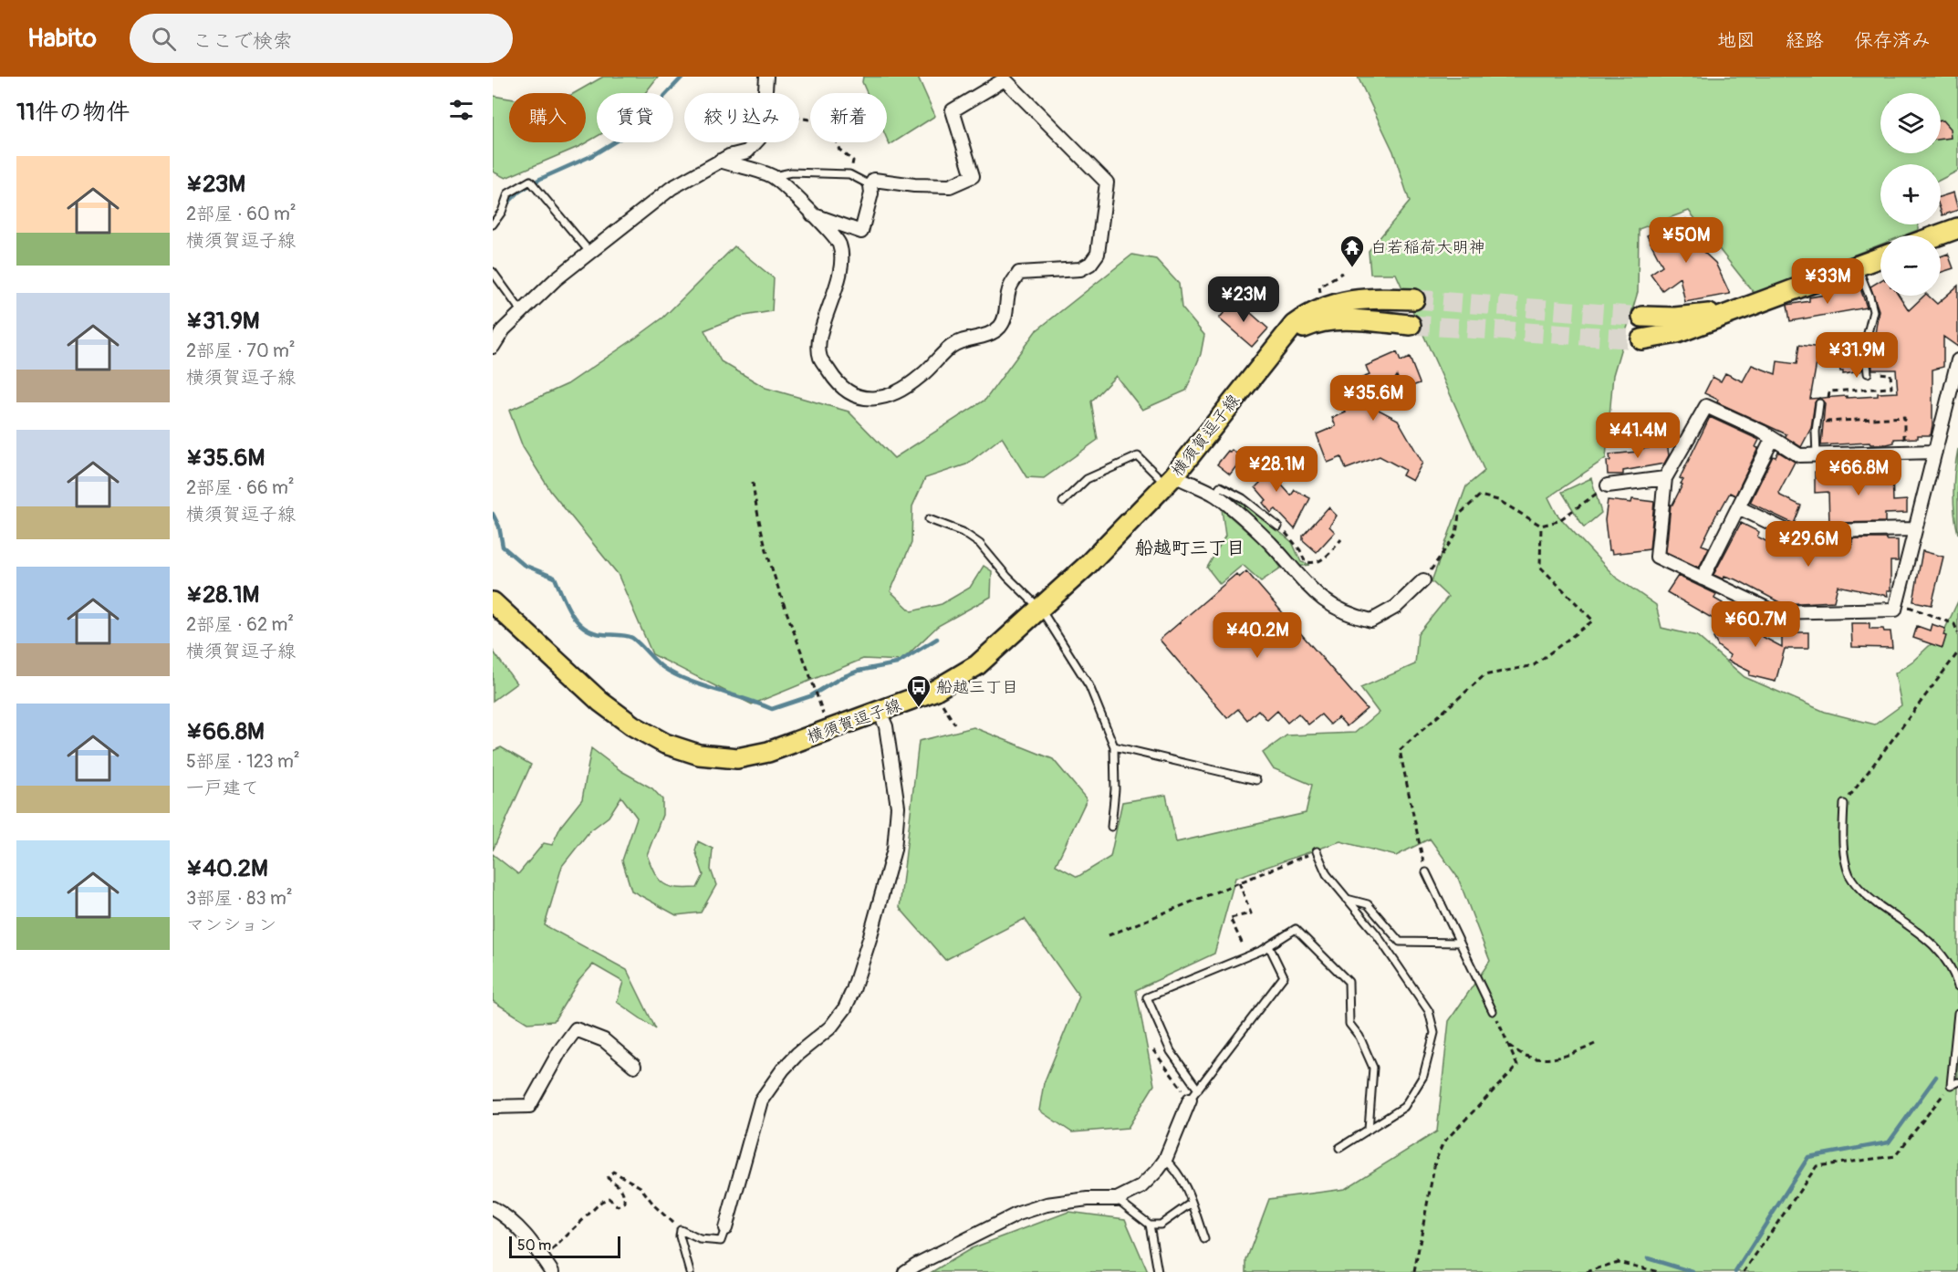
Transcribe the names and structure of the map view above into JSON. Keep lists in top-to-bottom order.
{
  "streets": {
    "main road": ["横須賀逗子線"]
  },
  "districts": ["船越町三丁目"],
  "places": {
    "temple": ["白若稲荷大明神"],
    "bus stop": ["船越三丁目"]
  },
  "scale_bar": "50 m",
  "page": {
    "header": "Habito",
    "search": "ここで検索",
    "nav": ["地図", "経路", "保存済み"],
    "heading": "11件の物件",
    "map_buttons": ["+", "−"],
    "chip": [
      "購入",
      "賃貸",
      "絞り込み",
      "新着"
    ],
    "list": [
      {
        "name": "¥23M",
        "note": "2部屋 · 60 m² · 横須賀逗子線"
      },
      {
        "name": "¥31.9M",
        "note": "2部屋 · 70 m² · 横須賀逗子線"
      },
      {
        "name": "¥35.6M",
        "note": "2部屋 · 66 m² · 横須賀逗子線"
      },
      {
        "name": "¥28.1M",
        "note": "2部屋 · 62 m² · 横須賀逗子線"
      },
      {
        "name": "¥66.8M",
        "note": "5部屋 · 123 m² · 一戸建て"
      },
      {
        "name": "¥40.2M",
        "note": "3部屋 · 83 m² · マンション"
      }
    ],
    "price": [
      "¥50M",
      "¥33M",
      "¥23M",
      "¥31.9M",
      "¥35.6M",
      "¥41.4M",
      "¥28.1M",
      "¥66.8M",
      "¥29.6M",
      "¥60.7M",
      "¥40.2M"
    ],
    "scale": "50 m"
  }
}
